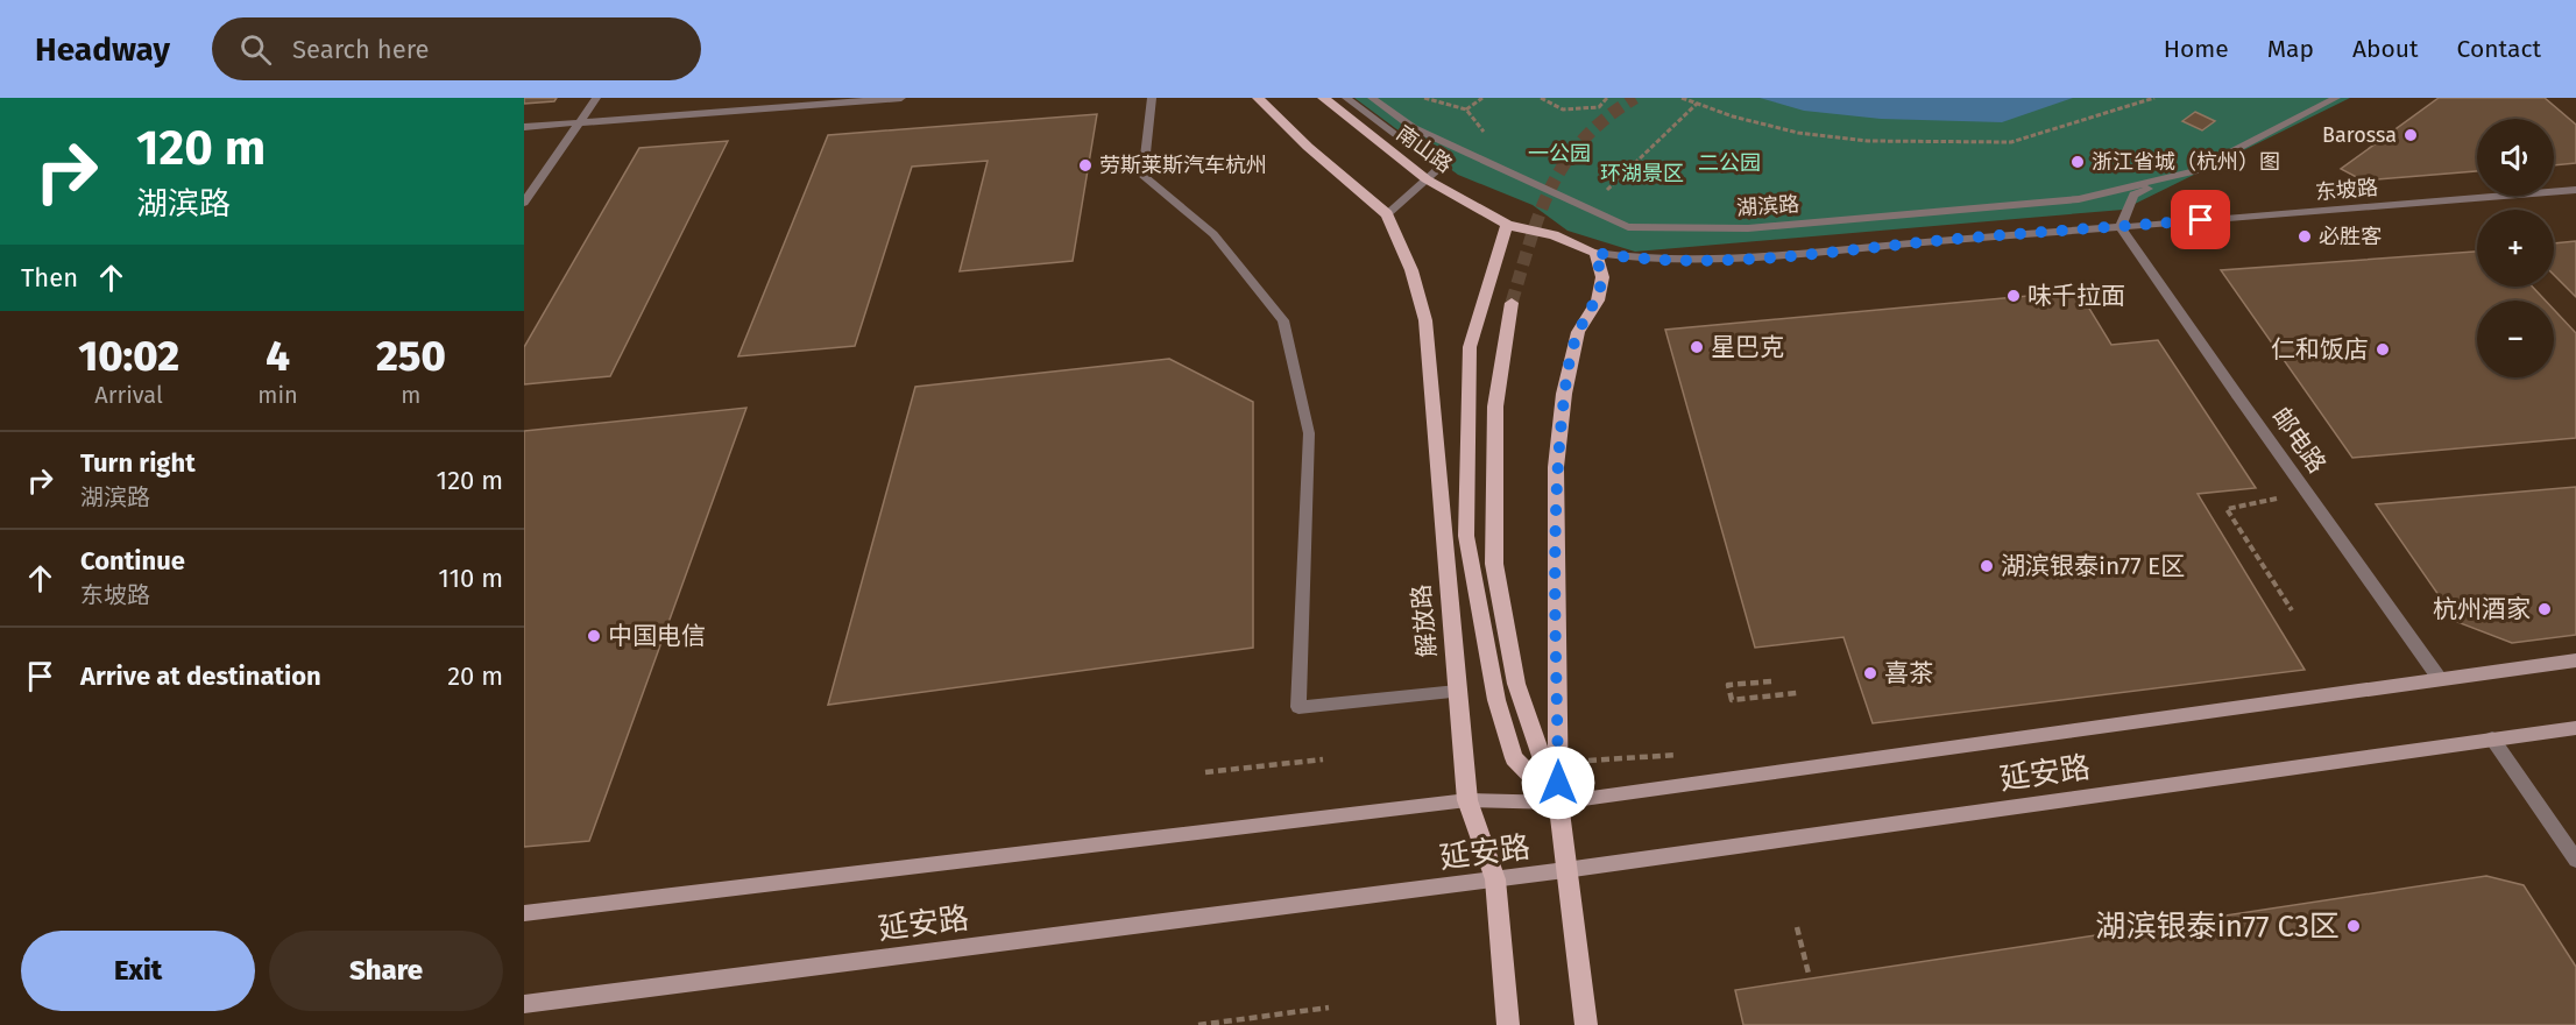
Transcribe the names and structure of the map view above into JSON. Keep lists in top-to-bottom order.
{
  "streets": {
    "main road": ["南山路", "解放路", "延安路"],
    "street": ["东坡路", "湖滨路", "邮电路"]
  },
  "crossings": [
    ["东坡路", "湖滨路"],
    ["东坡路", "邮电路"],
    ["湖滨路", "邮电路"],
    ["邮电路", "延安路"],
    ["解放路", "延安路"]
  ],
  "parks": ["一公园", "二公园", "环湖景区"],
  "places": [
    "Barossa",
    "浙江省城（杭州）图",
    "劳斯莱斯汽车杭州",
    "必胜客",
    "味千拉面",
    "星巴克",
    "仁和饭店",
    "湖滨银泰in77 E区",
    "杭州酒家",
    "中国电信",
    "喜茶",
    "湖滨银泰in77 C3区"
  ],
  "page": {
    "header": "Headway",
    "search": "Search here",
    "nav": [
      "Home",
      "Map",
      "About",
      "Contact"
    ],
    "turn": ["120 m", "湖滨路"],
    "map_buttons": ["+", "−"],
    "then": "Then",
    "eta": [
      "10:02",
      "Arrival",
      "4",
      "min",
      "250",
      "m"
    ],
    "list": [
      {
        "name": "Turn right",
        "note": "湖滨路",
        "value": "120 m"
      },
      {
        "name": "Continue",
        "note": "东坡路",
        "value": "110 m"
      },
      {
        "name": "Arrive at destination",
        "value": "20 m"
      }
    ],
    "buttons": ["Exit", "Share"]
  }
}
